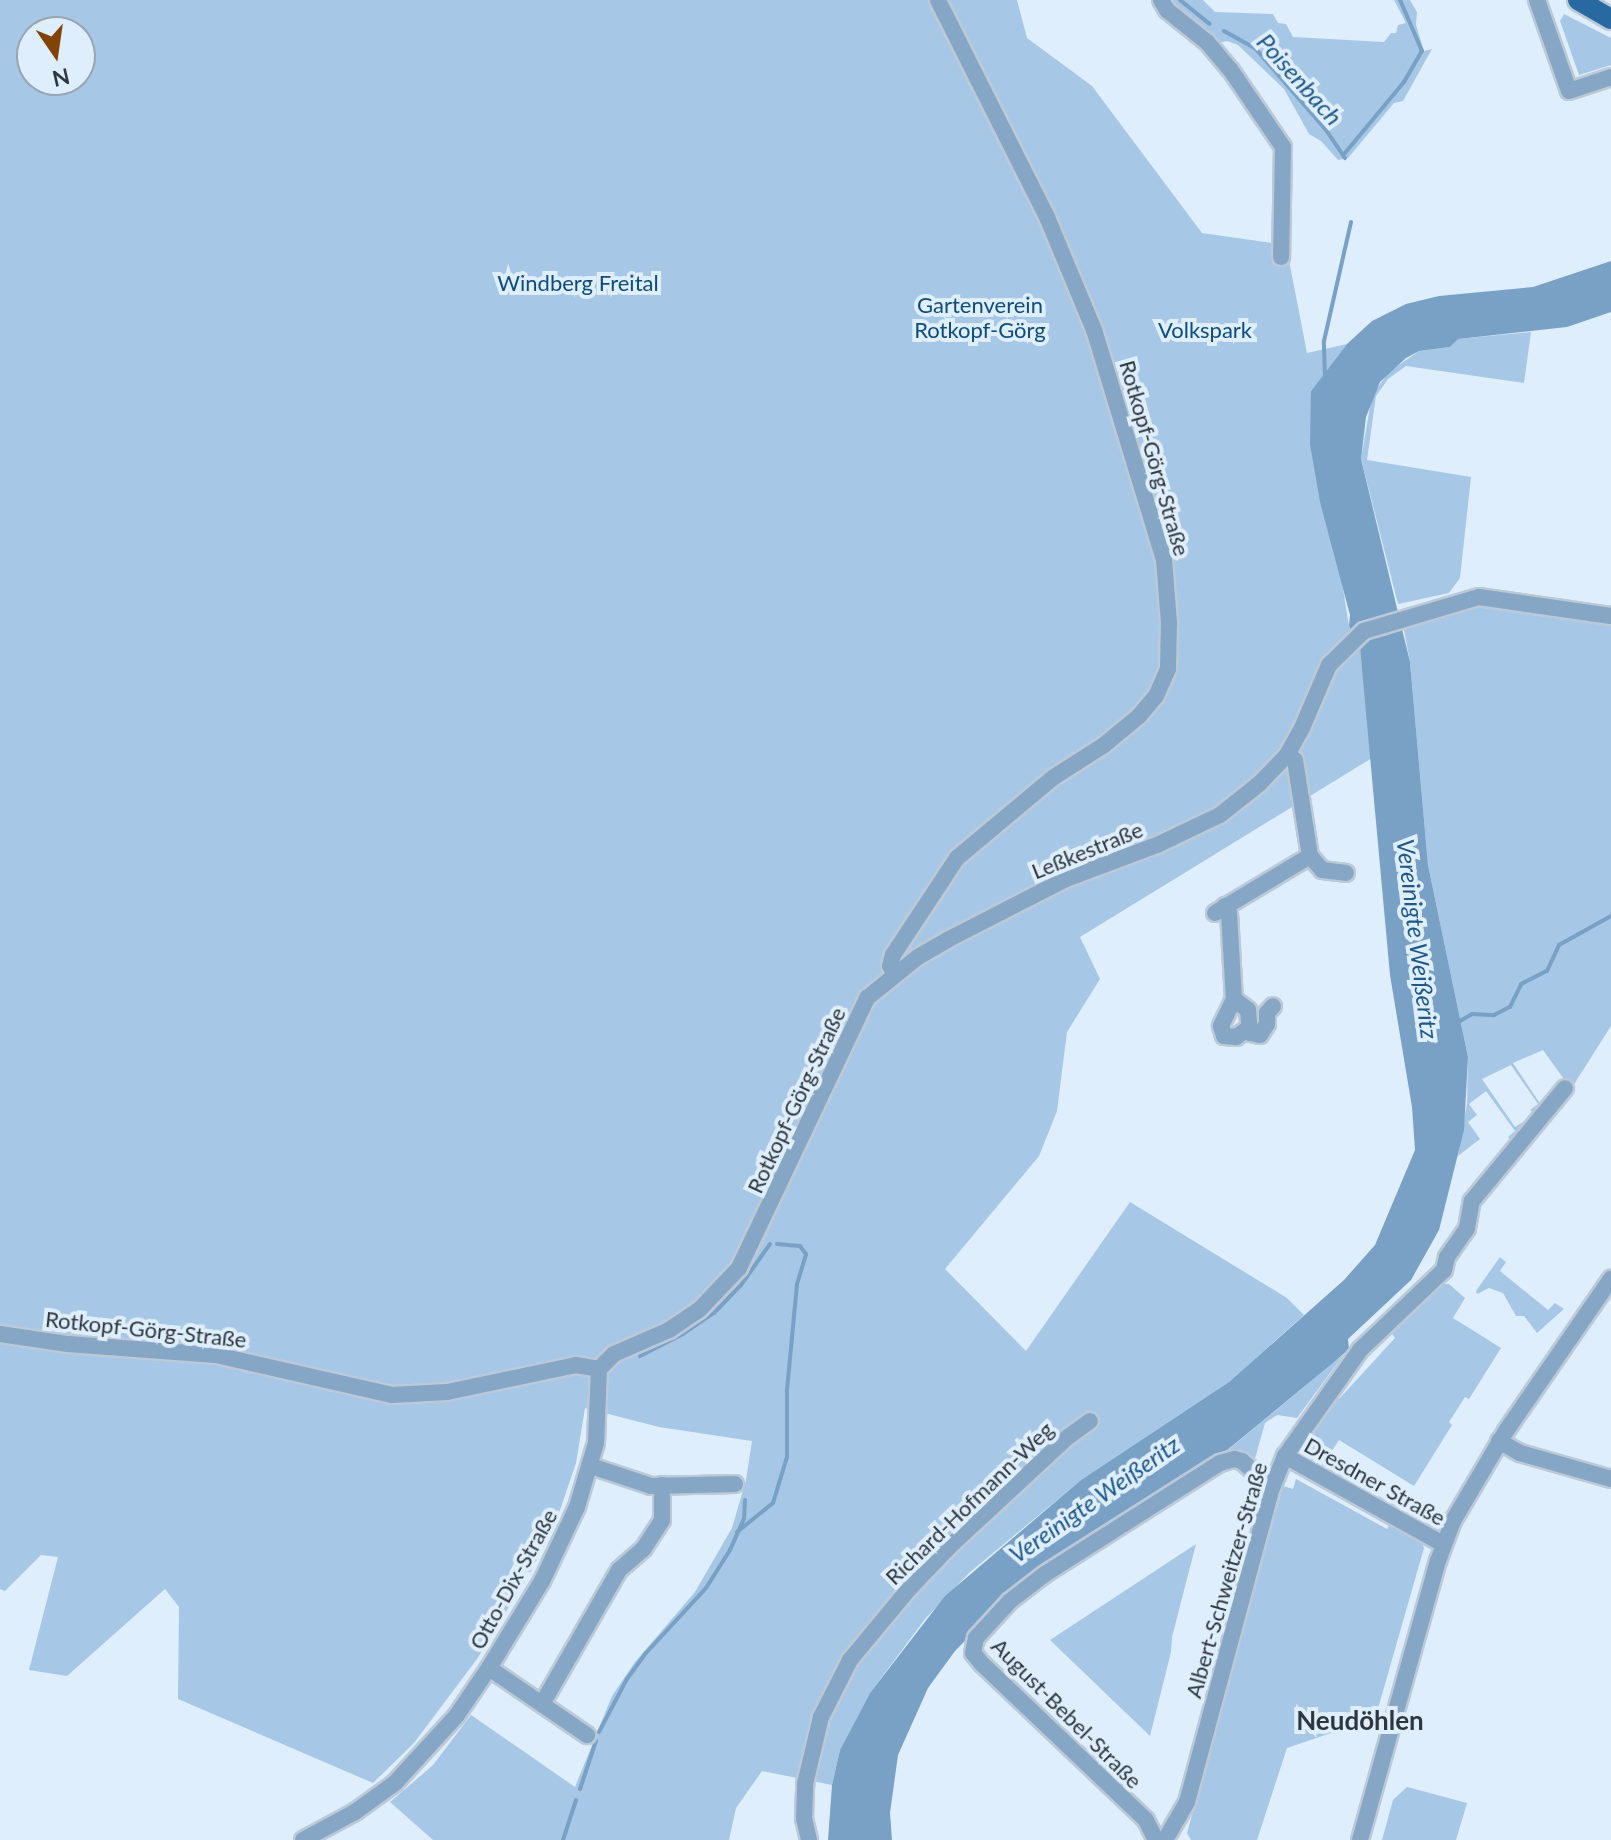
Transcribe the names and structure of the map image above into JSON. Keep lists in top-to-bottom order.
{
  "streets": {
    "street": [
      "Rotkopf-Görg-Straße",
      "Leßkestraße",
      "Dresdner Straße",
      "Richard-Hofmann-Weg",
      "Otto-Dix-Straße",
      "Albert-Schweitzer-Straße",
      "August-Bebel-Straße"
    ]
  },
  "crossings": [
    ["Rotkopf-Görg-Straße", "Leßkestraße"],
    ["Rotkopf-Görg-Straße", "Otto-Dix-Straße"],
    ["Dresdner Straße", "Albert-Schweitzer-Straße"],
    ["Albert-Schweitzer-Straße", "August-Bebel-Straße"]
  ],
  "districts": ["Neudöhlen"],
  "water": ["Poisenbach", "Vereinigte Weißeritz"],
  "parks": ["Windberg Freital", "Gartenverein Rotkopf-Görg", "Volkspark"],
  "north": "bottom"
}
